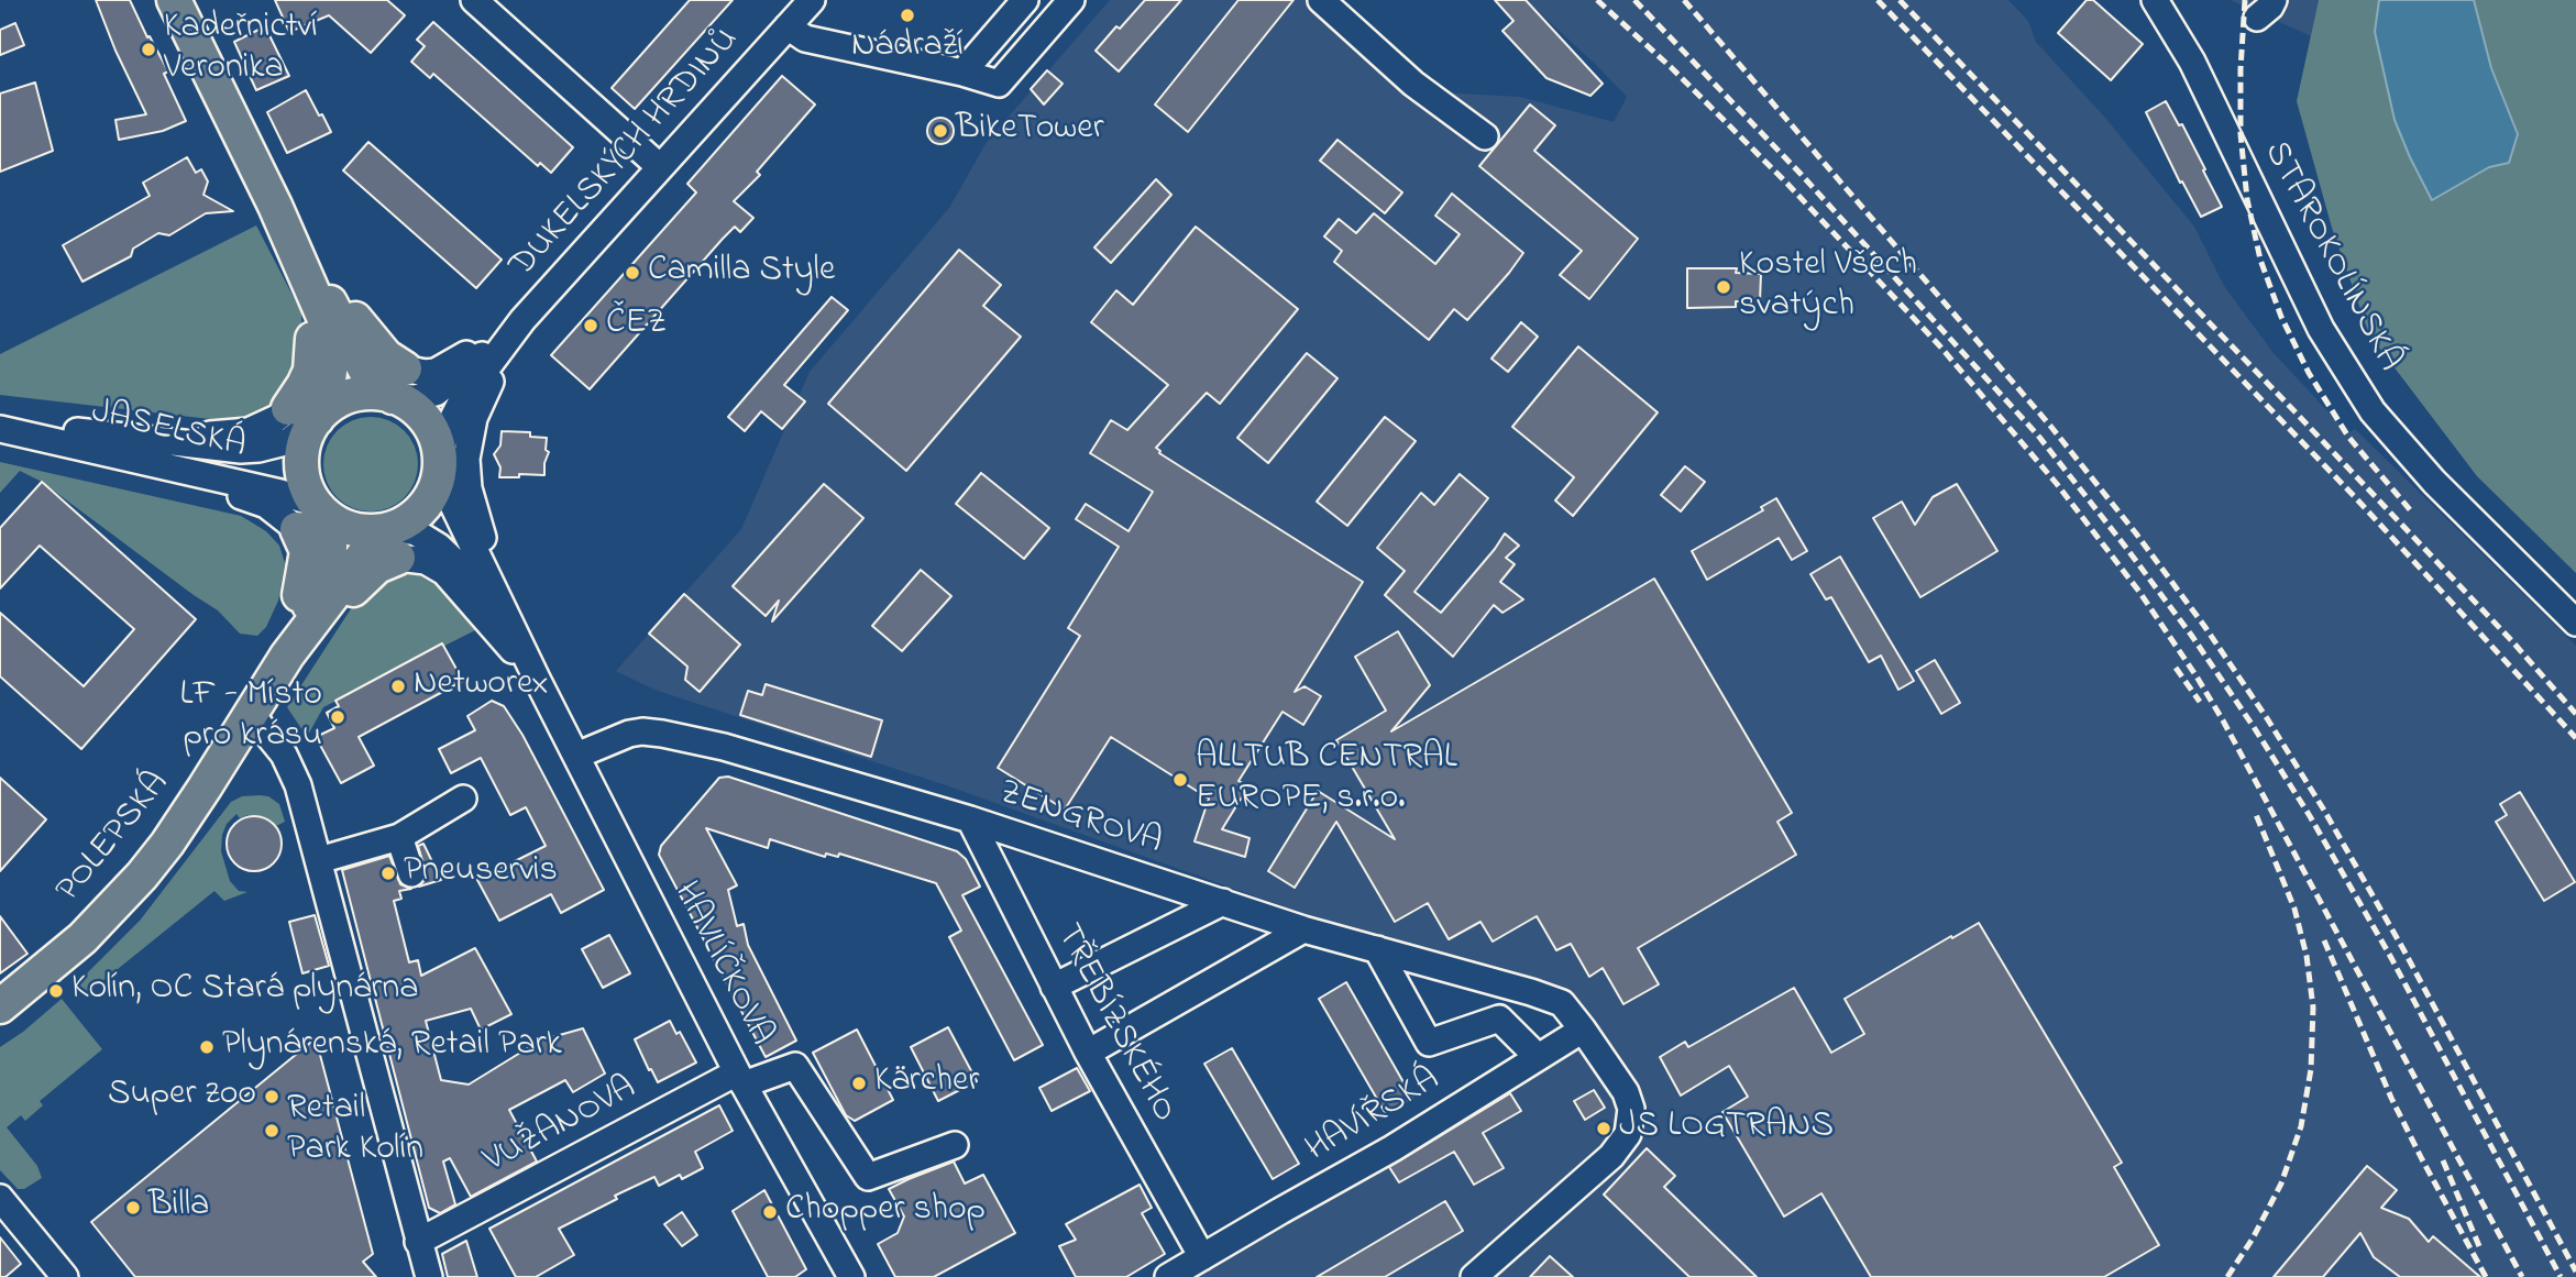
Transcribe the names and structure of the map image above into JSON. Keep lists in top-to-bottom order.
{
  "streets": {
    "main road": ["POLEPSKÁ"],
    "street": [
      "DUKELSKÝCH HRDINŮ",
      "STAROKOLÍNSKÁ",
      "JASELSKÁ",
      "ZENGROVA",
      "HAVLÍČKOVA",
      "TŘEBÍZSKÉHO",
      "HAVÍŘSKÁ",
      "VUŽANOVA"
    ]
  },
  "crossings": [
    ["DUKELSKÝCH HRDINŮ", "POLEPSKÁ"],
    ["DUKELSKÝCH HRDINŮ", "HAVLÍČKOVA"],
    ["JASELSKÁ", "POLEPSKÁ"],
    ["ZENGROVA", "HAVLÍČKOVA"],
    ["ZENGROVA", "TŘEBÍZSKÉHO"],
    ["ZENGROVA", "HAVÍŘSKÁ"],
    ["POLEPSKÁ", "HAVLÍČKOVA"],
    ["HAVLÍČKOVA", "VUŽANOVA"],
    ["TŘEBÍZSKÉHO", "HAVÍŘSKÁ"]
  ],
  "places": [
    "Nádraží",
    "Kadeřnictví Veronika",
    "BikeTower",
    "Camilla Style",
    "Kostel Všech svatých",
    "ČEZ",
    "Networex",
    "LF - Místo pro krásu",
    "ALLTUB CENTRAL EUROPE, s.r.o.",
    "Pneuservis",
    "Kolín, OC Stará plynárna",
    "Plynárenská, Retail Park",
    "Kärcher",
    "Super zoo",
    "JS LOGTRANS",
    "Retail Park Kolín",
    "Billa",
    "Chopper shop"
  ]
}
